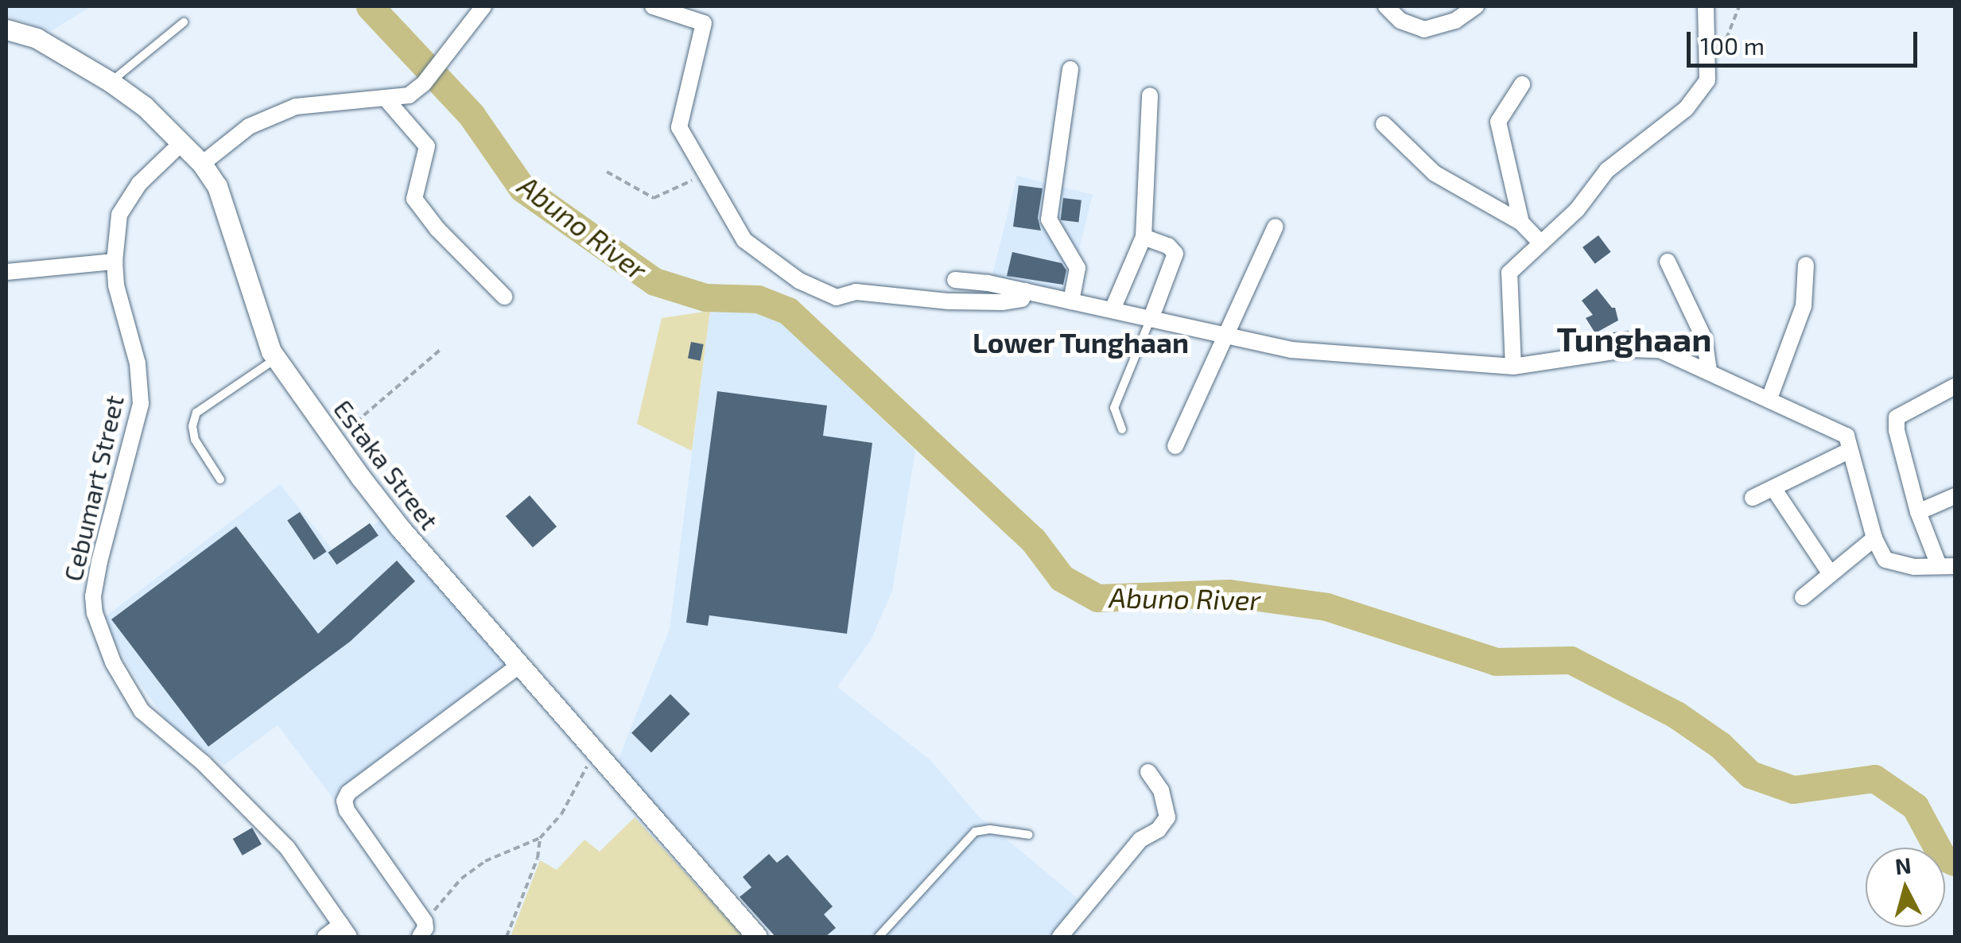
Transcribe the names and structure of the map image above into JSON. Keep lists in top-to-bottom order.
{
  "streets": {
    "street": ["Estaka Street", "Cebumart Street"]
  },
  "crossings": [
    ["Estaka Street", "Cebumart Street"]
  ],
  "districts": ["Tunghaan", "Lower Tunghaan"],
  "water": ["Abuno River"],
  "scale_bar": "100 m",
  "north": "top"
}
